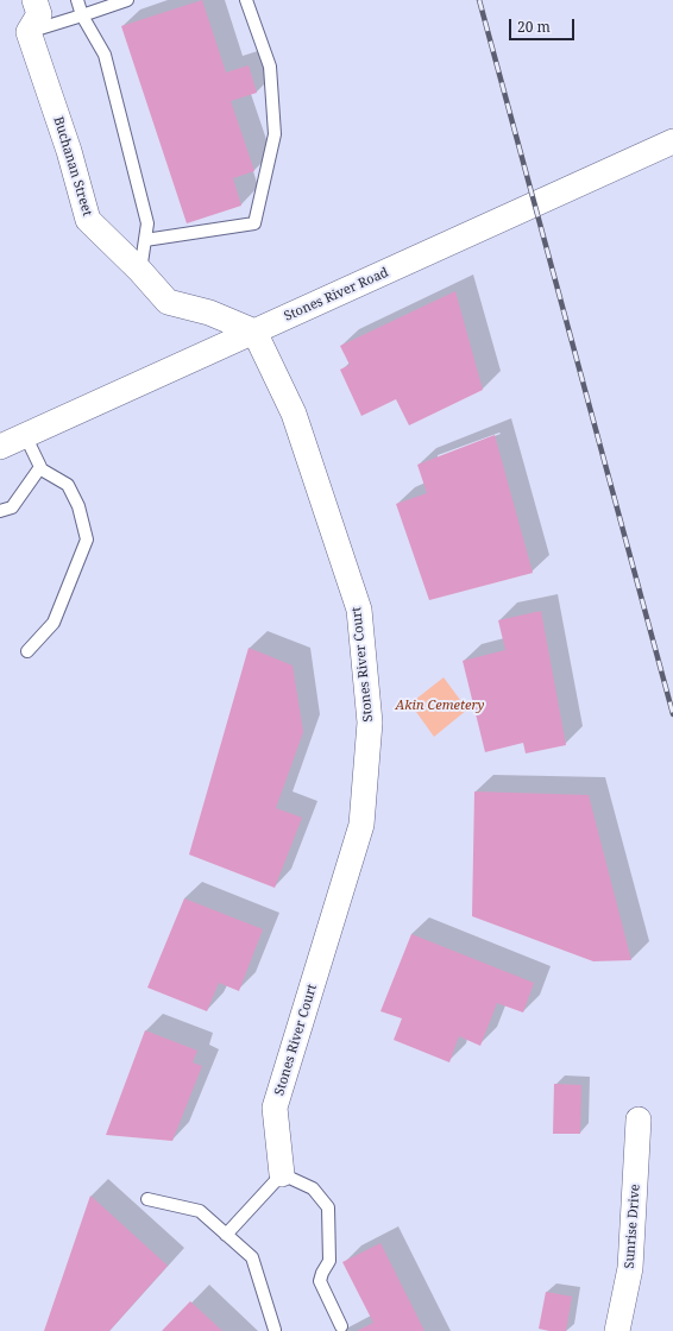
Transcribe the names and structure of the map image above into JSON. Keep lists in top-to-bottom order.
{
  "streets": {
    "street": [
      "Buchanan Street",
      "Stones River Road",
      "Stones River Court",
      "Sunrise Drive"
    ]
  },
  "crossings": [
    ["Buchanan Street", "Stones River Road"],
    ["Buchanan Street", "Stones River Court"],
    ["Stones River Road", "Stones River Court"]
  ],
  "parks": ["Akin Cemetery"],
  "scale_bar": "20 m"
}
